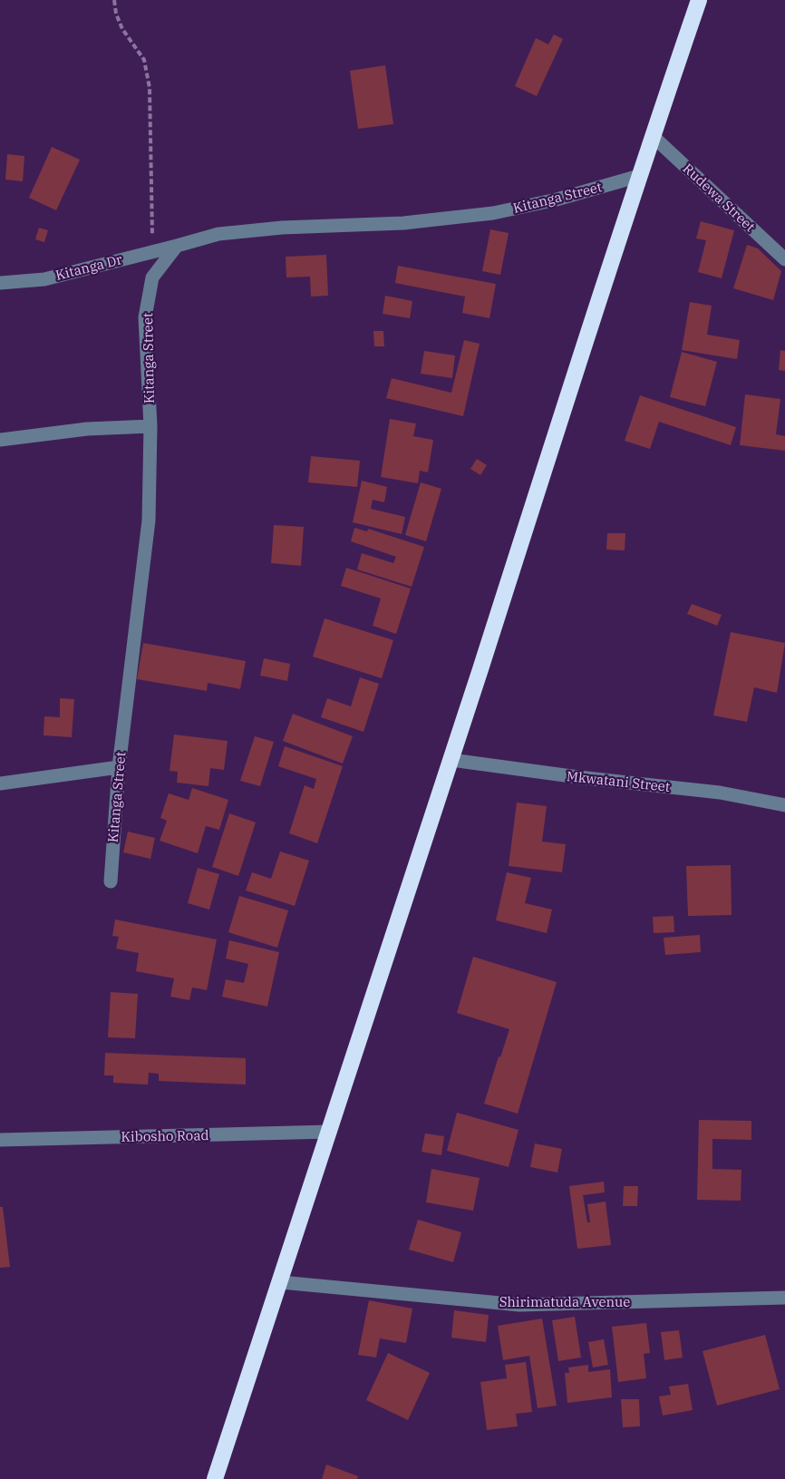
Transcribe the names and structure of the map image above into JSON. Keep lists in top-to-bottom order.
{
  "streets": {
    "street": [
      "Kitanga Street",
      "Rudewa Street",
      "Kitanga Dr",
      "Mkwatani Street",
      "Kibosho Road",
      "Shirimatuda Avenue"
    ]
  },
  "crossings": [
    ["Kitanga Street", "Kitanga Dr"]
  ]
}
